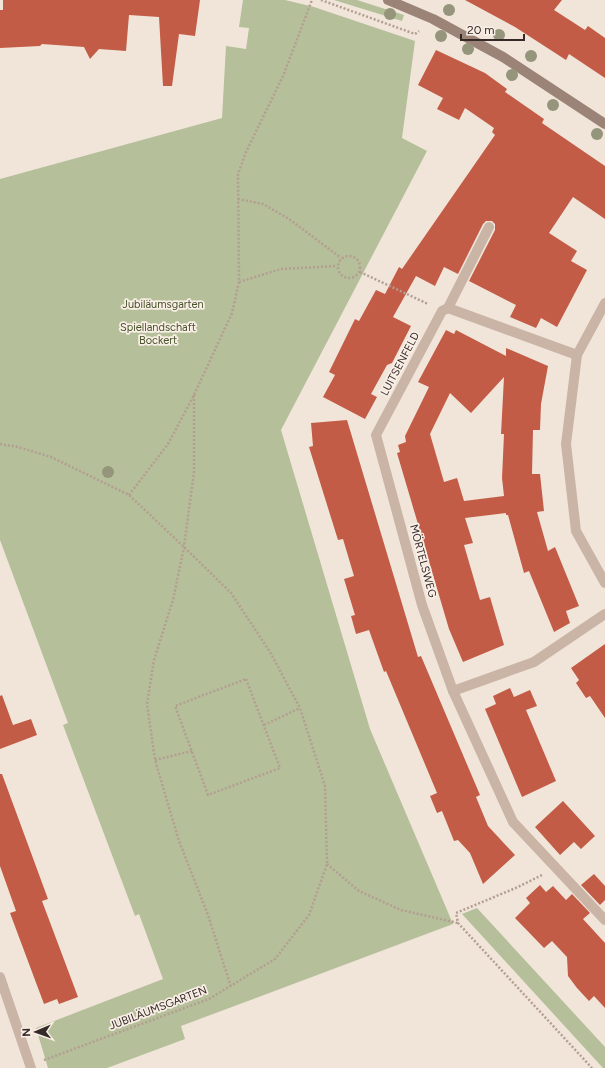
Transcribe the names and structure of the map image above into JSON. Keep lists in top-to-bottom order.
{
  "streets": {
    "street": ["LUITSENFELD", "MÖRTELSWEG"],
    "path": ["JUBILÄUMSGARTEN"]
  },
  "crossings": [
    ["LUITSENFELD", "MÖRTELSWEG"]
  ],
  "parks": ["Jubiläumsgarten", "Spiellandschaft Bockert"],
  "scale_bar": "20 m",
  "north": "left"
}
